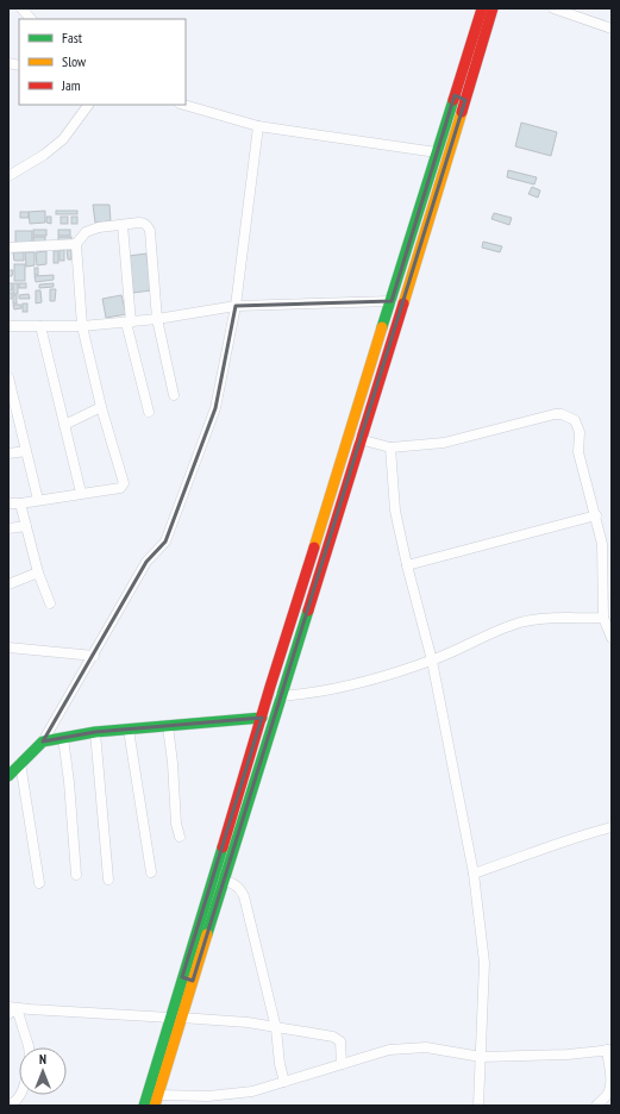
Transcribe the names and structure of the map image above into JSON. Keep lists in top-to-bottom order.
{
  "legend": ["Fast", "Slow", "Jam"],
  "north": "top"
}
